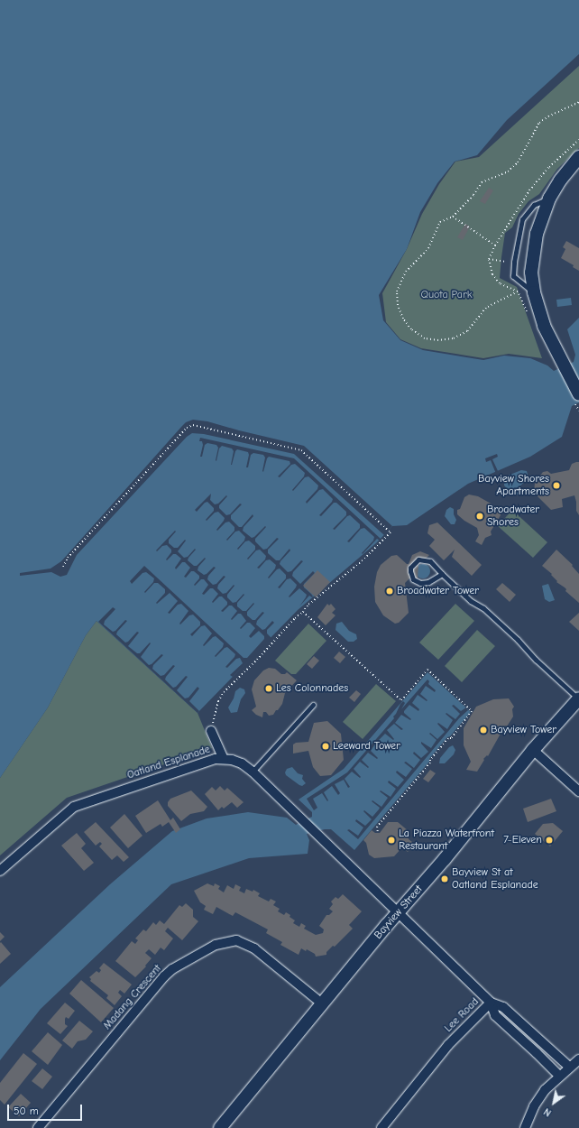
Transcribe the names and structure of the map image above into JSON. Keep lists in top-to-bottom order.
{
  "streets": {
    "main road": ["Bayview Street"],
    "street": ["Oatland Esplanade", "Madang Crescent", "Lee Road"]
  },
  "crossings": [
    ["Oatland Esplanade", "Bayview Street"],
    ["Oatland Esplanade", "Lee Road"],
    ["Bayview Street", "Madang Crescent"],
    ["Bayview Street", "Lee Road"]
  ],
  "parks": ["Quota Park"],
  "places": [
    "Bayview Shores Apartments",
    "Broadwater Shores",
    "Broadwater Tower",
    "Les Colonnades",
    "Bayview Tower",
    "Leeward Tower",
    "La Piazza Waterfront Restaurant",
    "7-Eleven",
    "Bayview St at Oatland Esplanade"
  ],
  "scale_bar": "50 m",
  "north": "bottom left"
}
